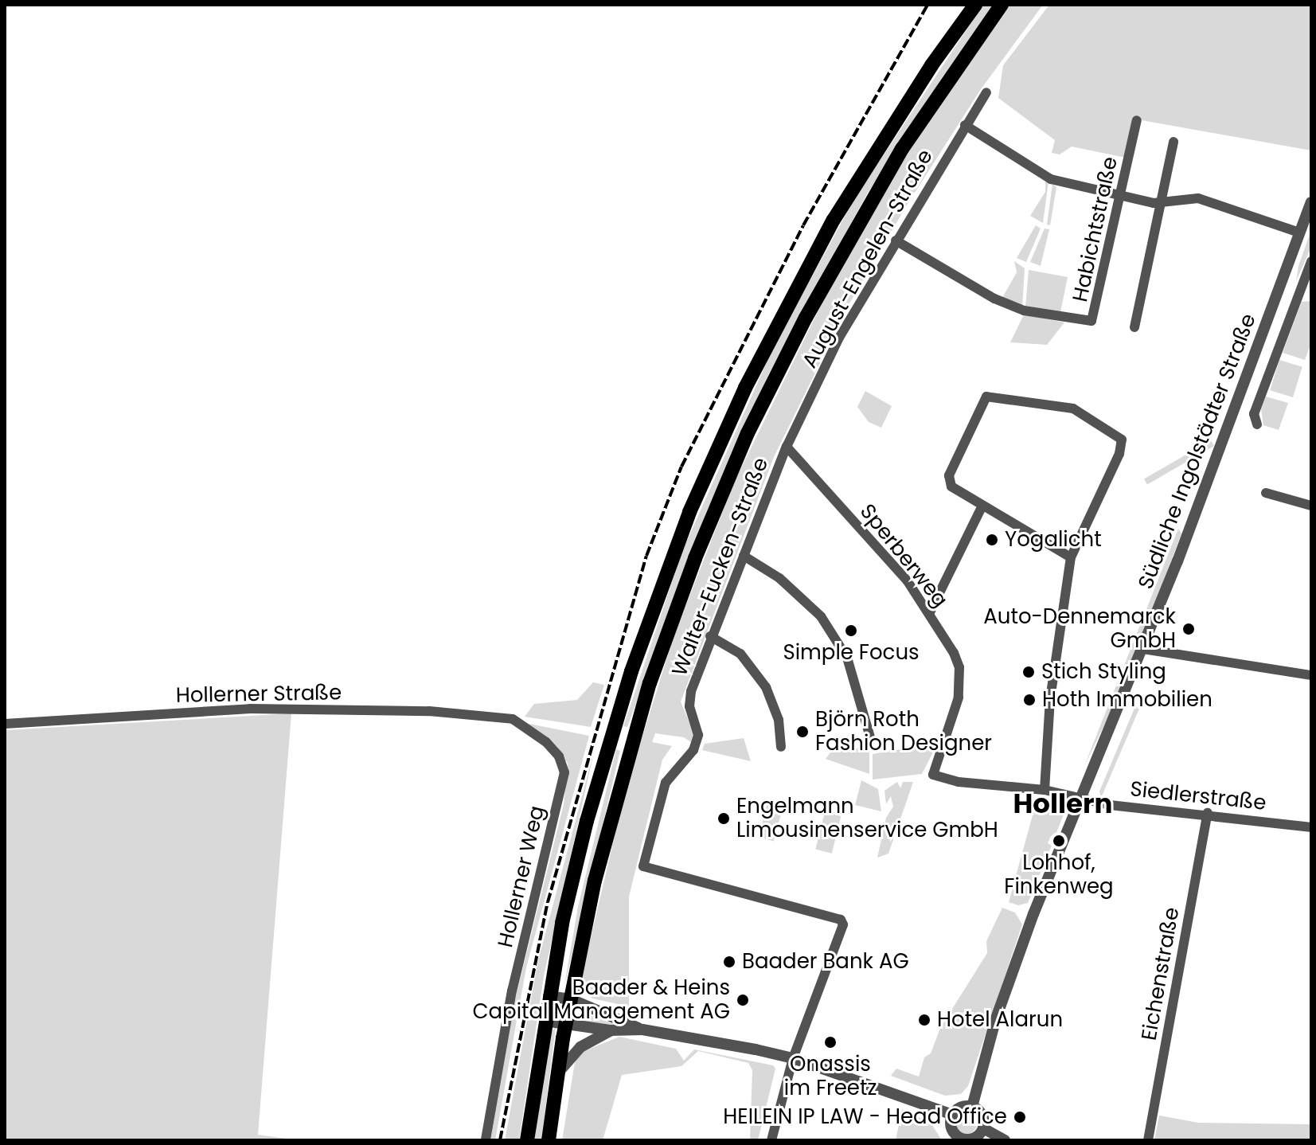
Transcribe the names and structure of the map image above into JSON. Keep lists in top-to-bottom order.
{
  "streets": {
    "street": [
      "Habichtstraße",
      "August-Engelen-Straße",
      "Südliche Ingolstädter Straße",
      "Sperberweg",
      "Walter-Eucken-Straße",
      "Hollerner Straße",
      "Siedlerstraße",
      "Hollerner Weg",
      "Eichenstraße"
    ]
  },
  "crossings": [
    ["Habichtstraße", "August-Engelen-Straße"],
    ["August-Engelen-Straße", "Sperberweg"],
    ["August-Engelen-Straße", "Walter-Eucken-Straße"],
    ["Südliche Ingolstädter Straße", "Siedlerstraße"],
    ["Sperberweg", "Walter-Eucken-Straße"],
    ["Sperberweg", "Siedlerstraße"],
    ["Hollerner Straße", "Hollerner Weg"],
    ["Siedlerstraße", "Eichenstraße"]
  ],
  "districts": ["Hollern"],
  "places": [
    "Yogalicht",
    "Auto-Dennemarck GmbH",
    "Simple Focus",
    "Stich Styling",
    "Hoth Immobilien",
    "Björn Roth Fashion Designer",
    "Engelmann Limousinenservice GmbH",
    "Lohhof, Finkenweg",
    "Baader Bank AG",
    "Baader & Heins Capital Management AG",
    "Hotel Alarun",
    "Onassis im Freetz",
    "HEILEIN IP LAW - Head Office"
  ]
}
